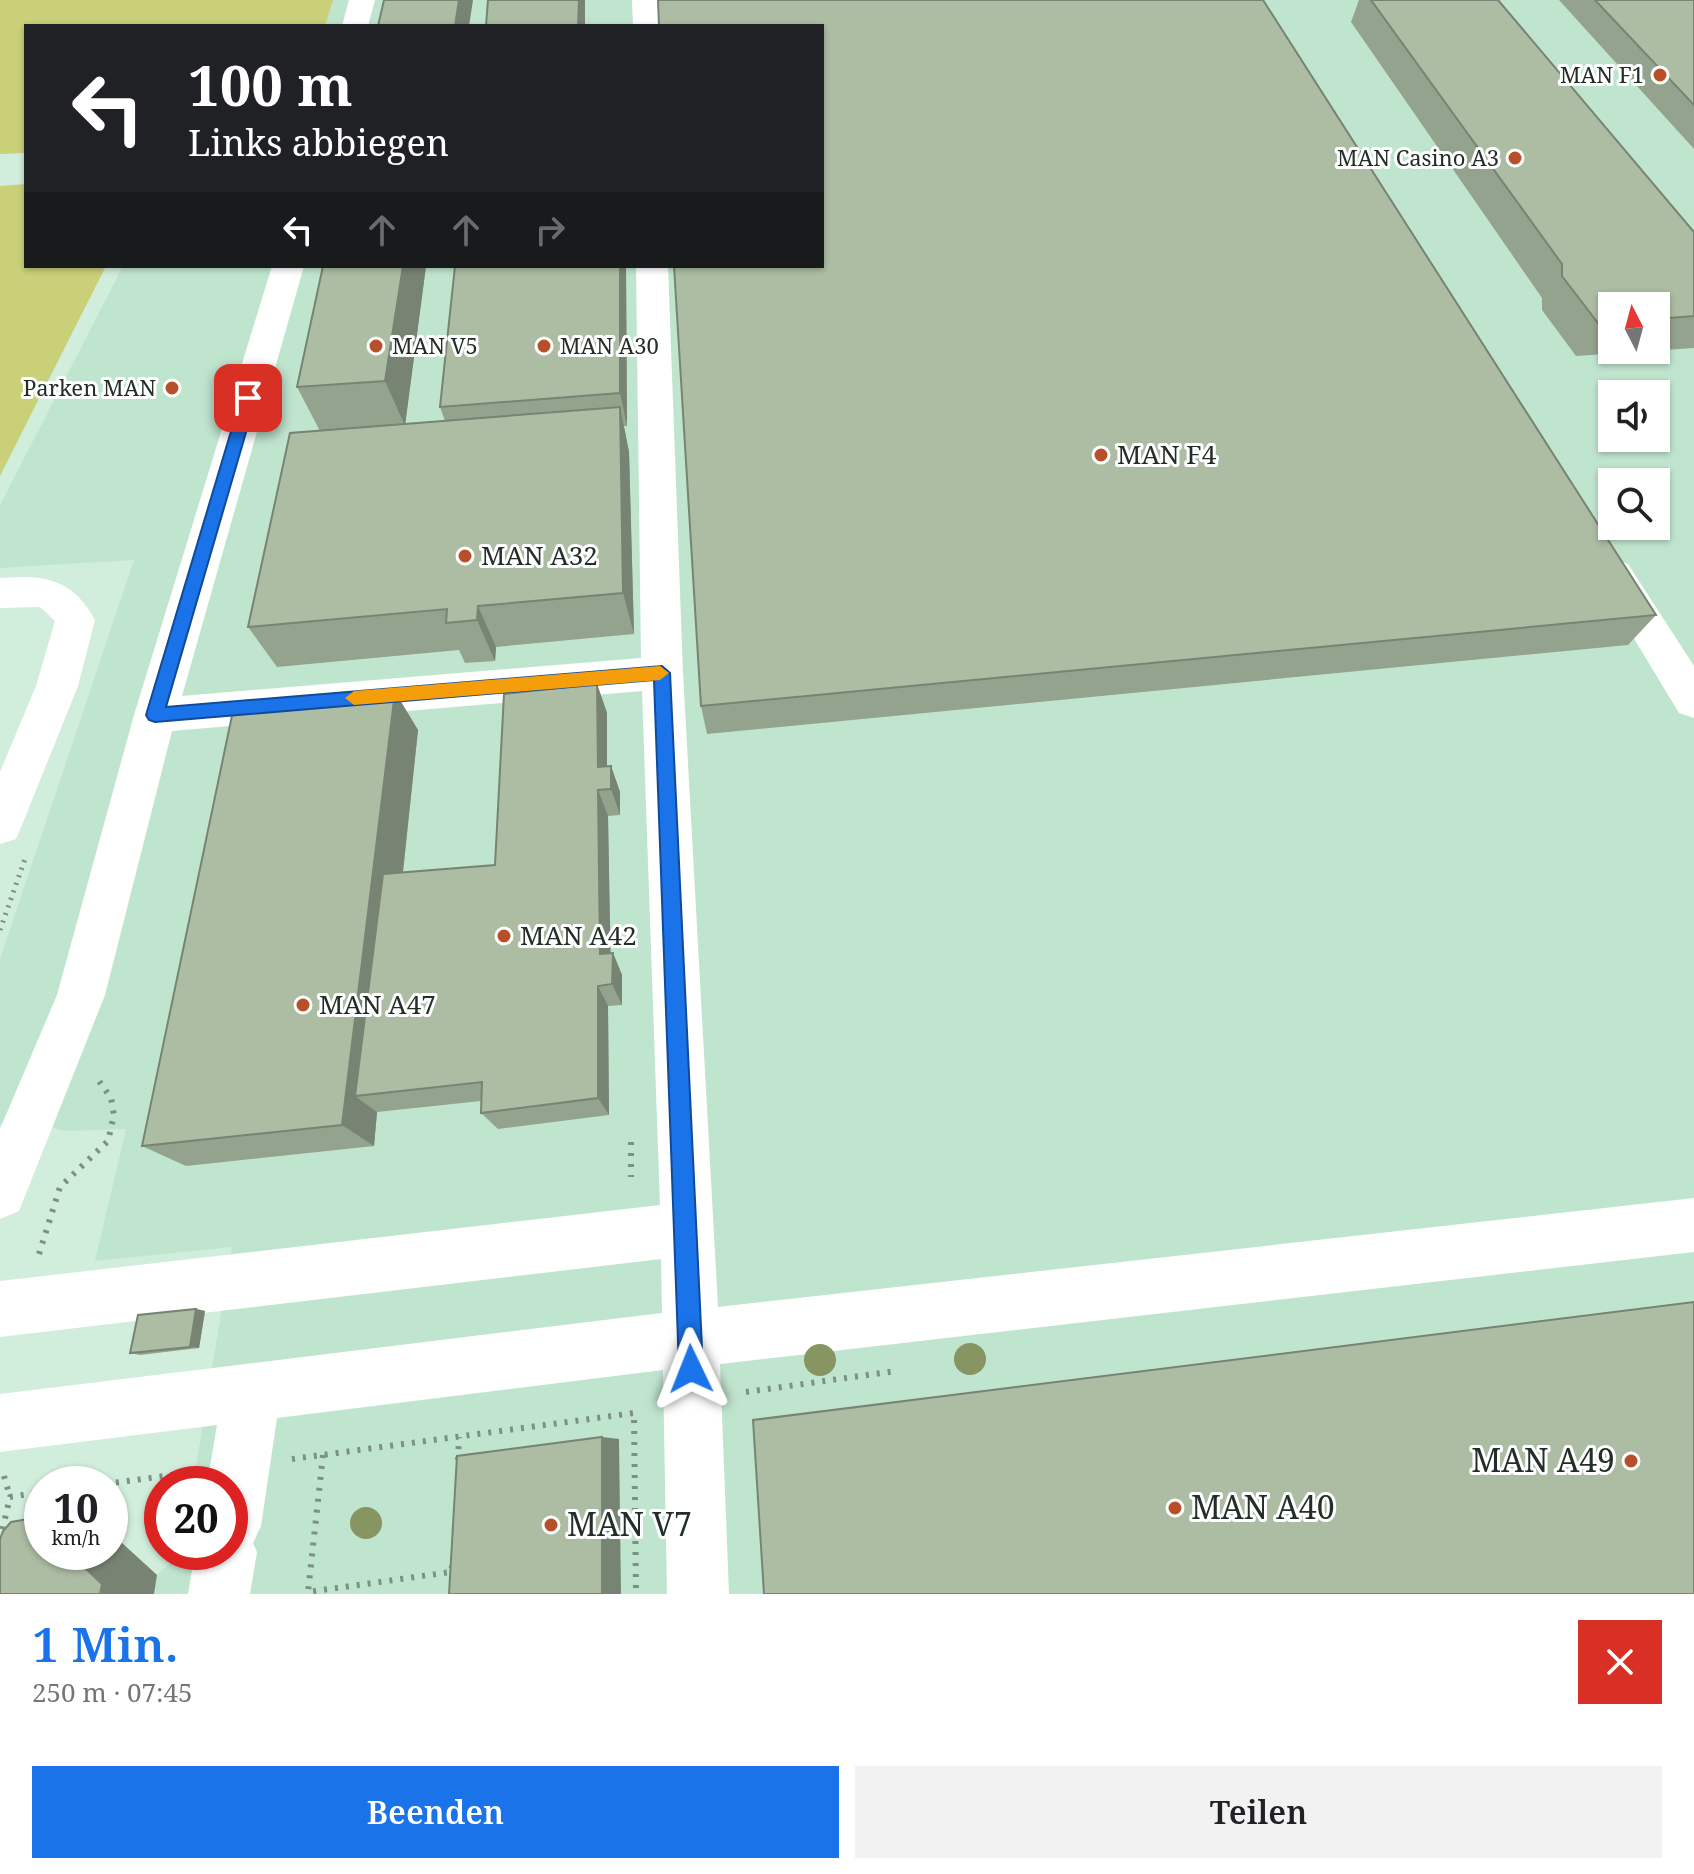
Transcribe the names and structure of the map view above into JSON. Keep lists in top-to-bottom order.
{
  "places": [
    "MAN F1",
    "MAN Casino A3",
    "MAN V5",
    "MAN A30",
    "Parken MAN",
    "MAN F4",
    "MAN A32",
    "MAN A42",
    "MAN A47",
    "MAN A49",
    "MAN A40",
    "MAN V7"
  ],
  "north": "top",
  "page": {
    "turn": ["100 m", "Links abbiegen"],
    "speed": "10 km/h",
    "limit": "20",
    "heading": ["1 Min.", "250 m · 07:45"],
    "buttons": ["Beenden", "Teilen"]
  }
}
